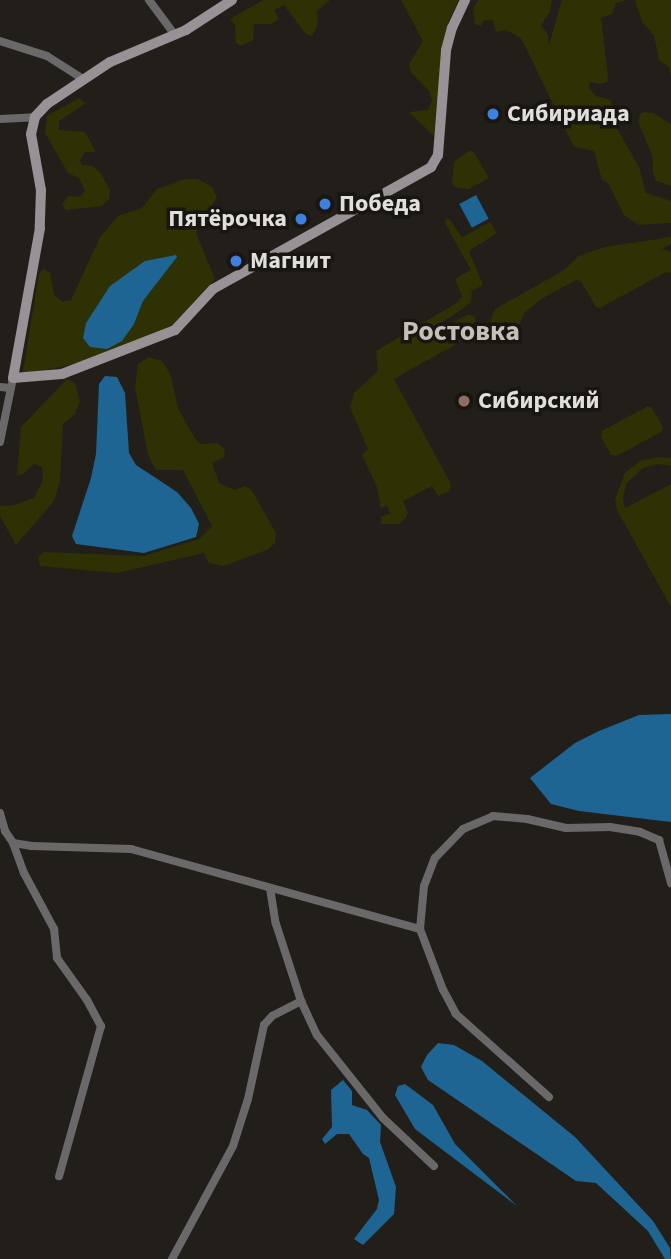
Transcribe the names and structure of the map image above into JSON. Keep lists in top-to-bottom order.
{
  "districts": ["Ростовка"],
  "places": [
    "Сибириада",
    "Победа",
    "Пятёрочка",
    "Магнит",
    "Сибирский"
  ]
}
